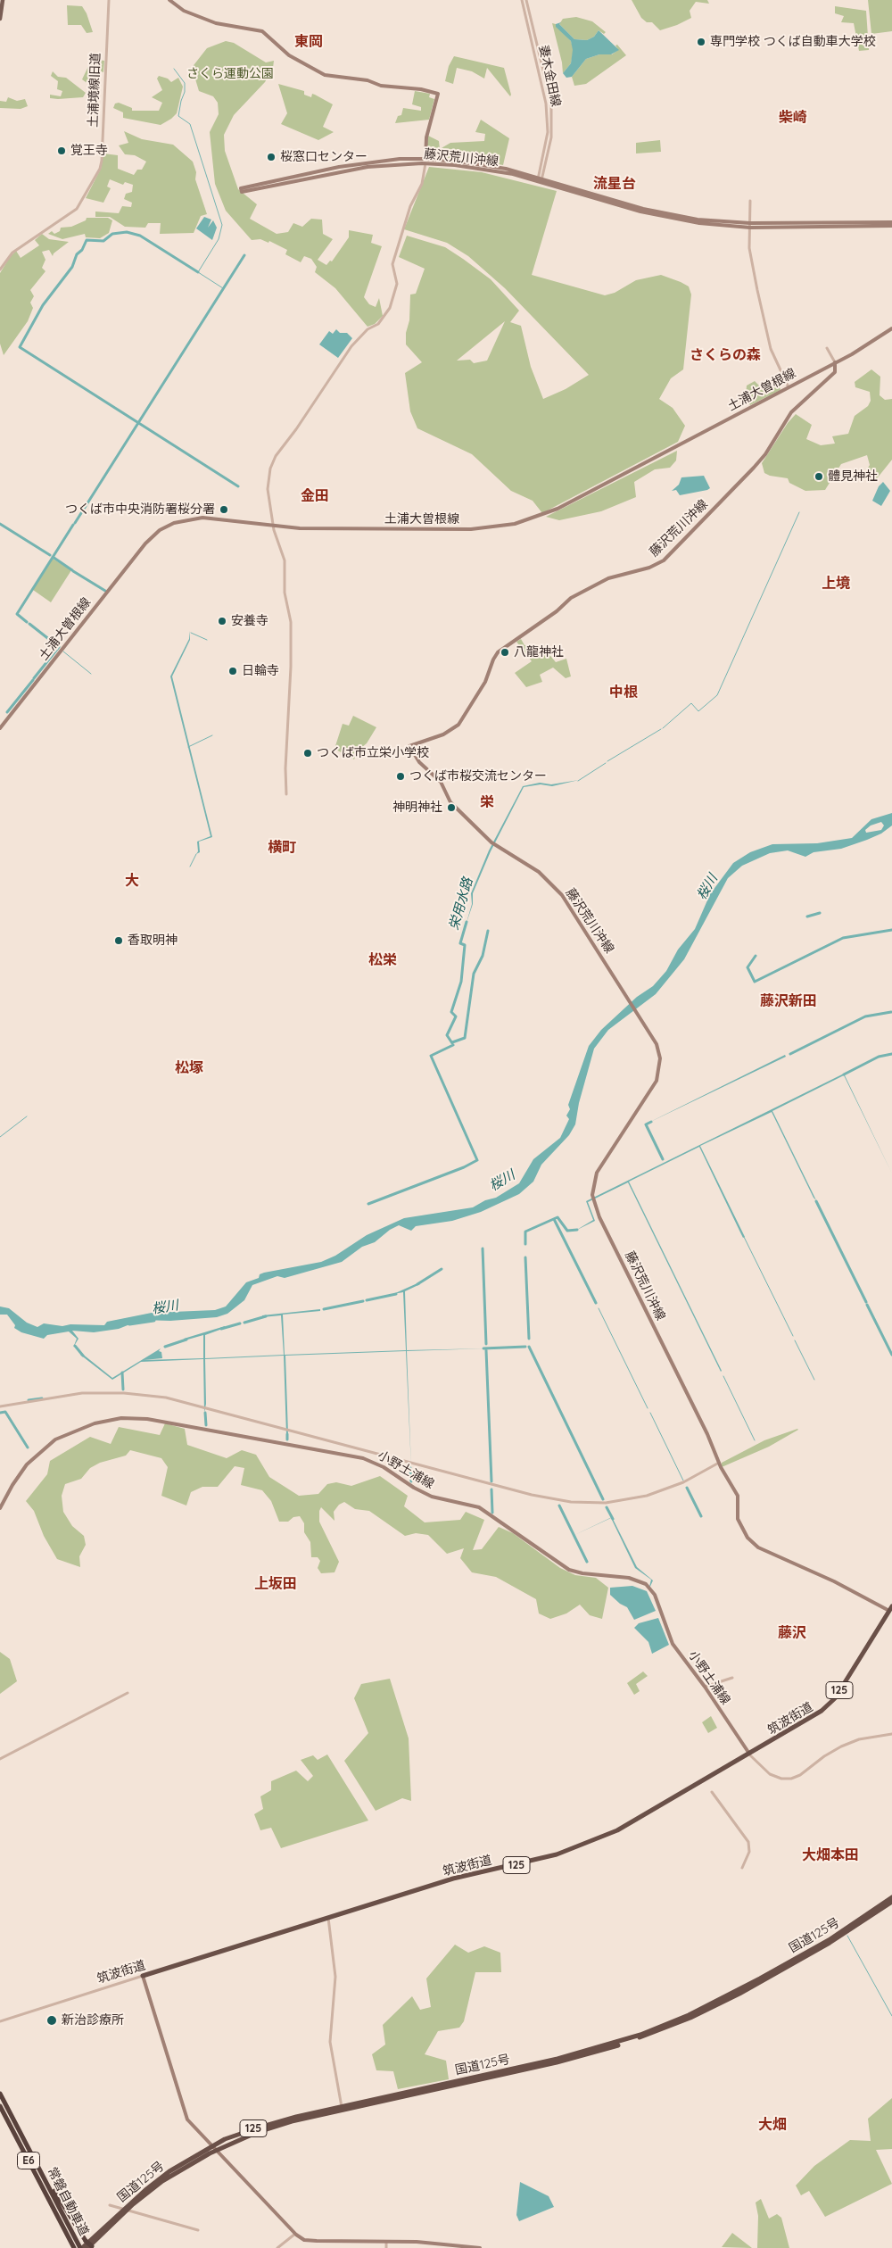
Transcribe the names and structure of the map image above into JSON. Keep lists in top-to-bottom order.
{
  "streets": {
    "highway": [
      "125",
      "筑波街道",
      "国道125号",
      "E6",
      "常磐自動車道"
    ],
    "main road": ["藤沢荒川沖線", "土浦大曽根線", "小野土浦線"],
    "street": ["妻木金田線", "土浦境線旧道"]
  },
  "crossings": [
    ["妻木金田線", "藤沢荒川沖線"],
    ["藤沢荒川沖線", "土浦大曽根線"],
    ["藤沢荒川沖線", "筑波街道"],
    ["小野土浦線", "筑波街道"],
    ["国道125号", "常磐自動車道"]
  ],
  "districts": [
    "東岡",
    "柴崎",
    "流星台",
    "さくらの森",
    "金田",
    "上境",
    "中根",
    "栄",
    "横町",
    "大",
    "松栄",
    "藤沢新田",
    "松塚",
    "上坂田",
    "藤沢",
    "大畑本田",
    "大畑"
  ],
  "water": ["桜川", "栄用水路"],
  "parks": ["さくら運動公園"],
  "places": [
    "専門学校 つくば自動車大学校",
    "覚王寺",
    "桜窓口センター",
    "體見神社",
    "つくば市中央消防署桜分署",
    "安養寺",
    "八龍神社",
    "日輪寺",
    "つくば市立栄小学校",
    "つくば市桜交流センター",
    "神明神社",
    "香取明神",
    "新治診療所"
  ]
}
